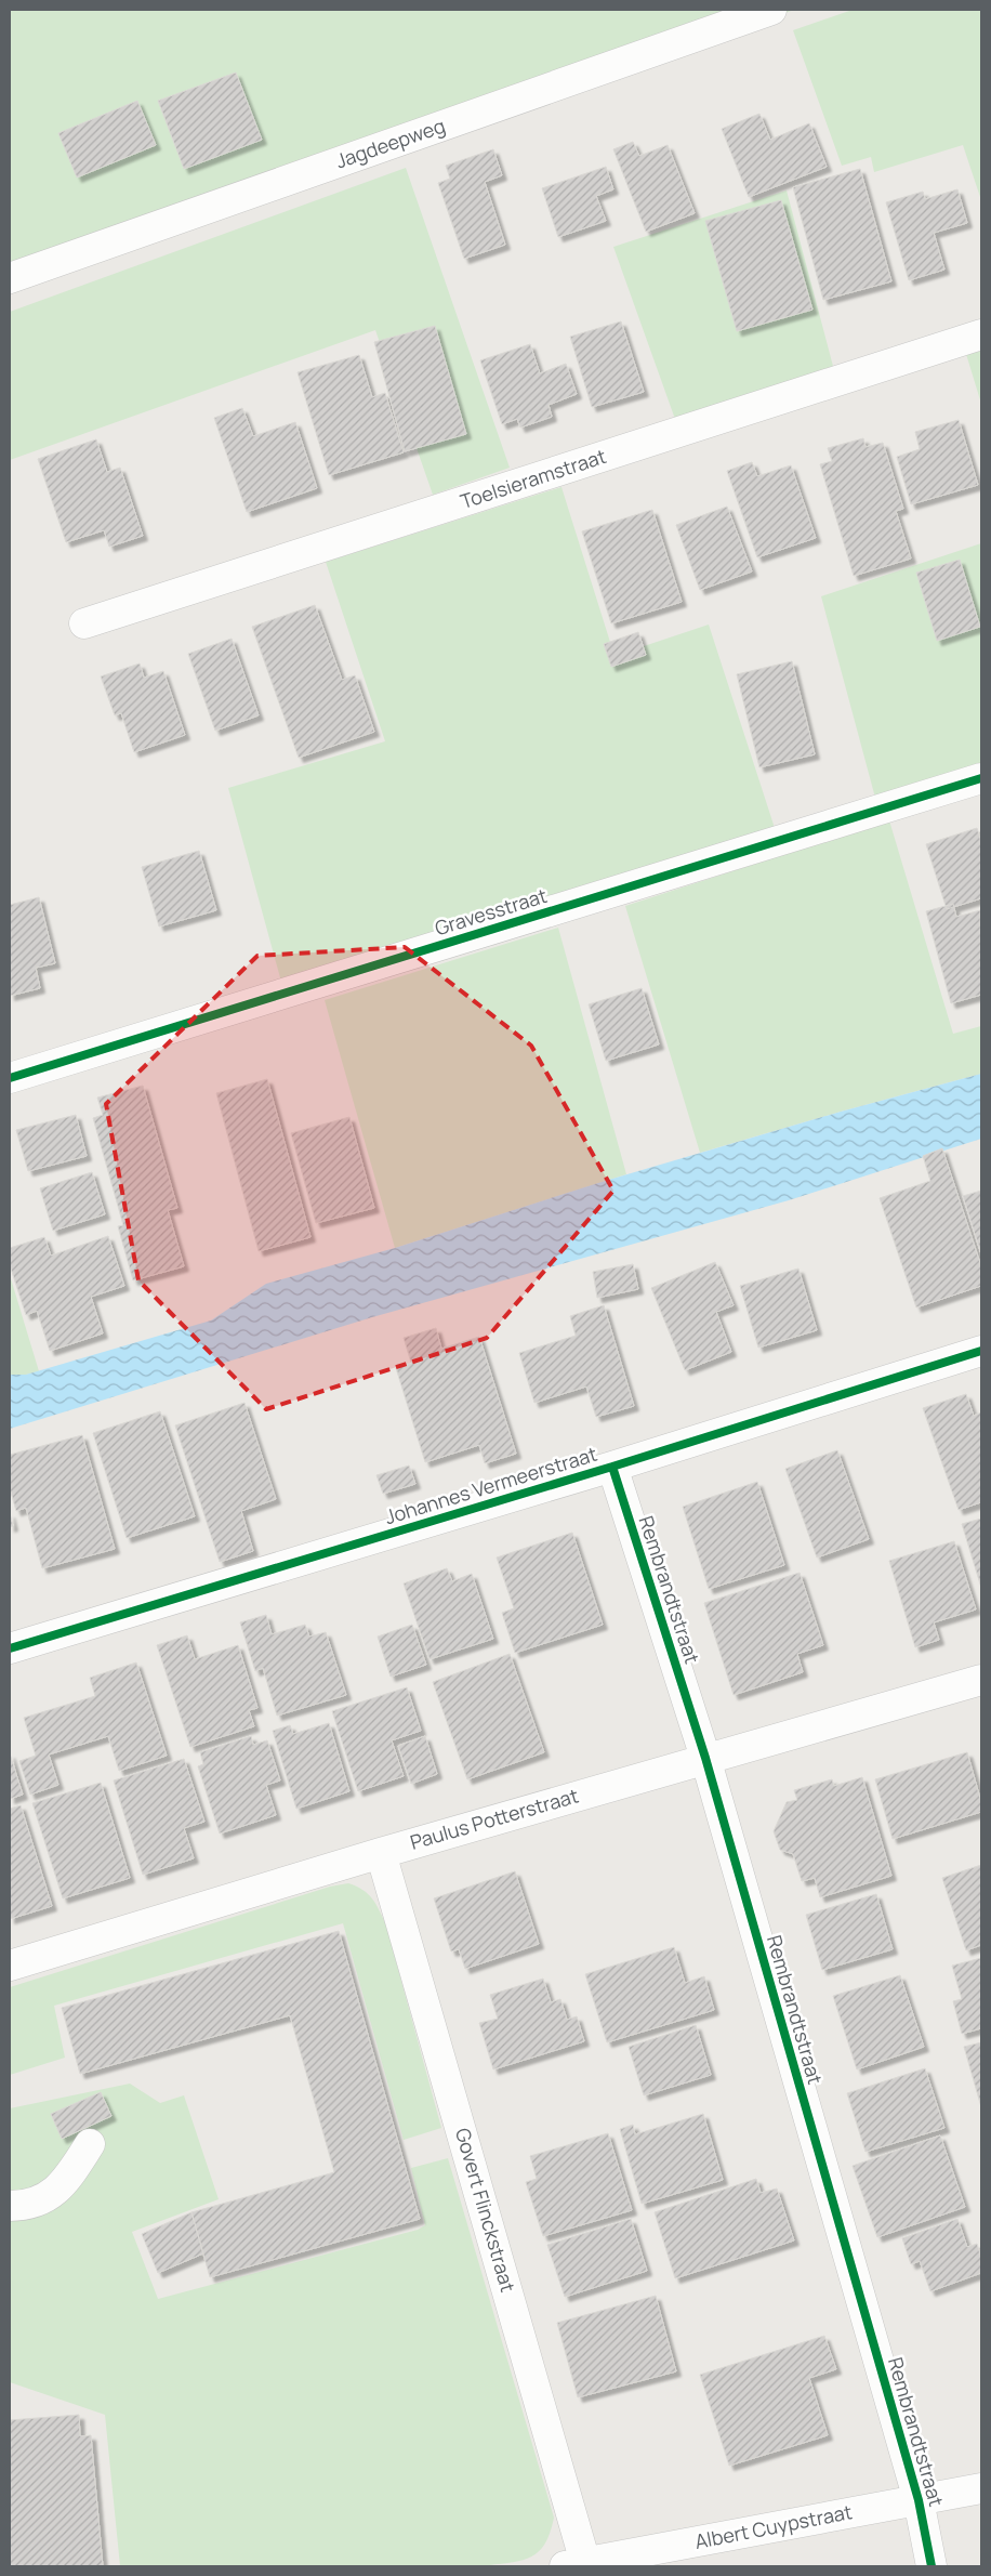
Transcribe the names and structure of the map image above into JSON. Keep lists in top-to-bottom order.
{
  "streets": {
    "street": [
      "Jagdeepweg",
      "Toelsieramstraat",
      "Gravesstraat",
      "Johannes Vermeerstraat",
      "Rembrandtstraat",
      "Paulus Potterstraat",
      "Govert Flinckstraat",
      "Albert Cuypstraat"
    ]
  },
  "crossings": [
    ["Johannes Vermeerstraat", "Rembrandtstraat"],
    ["Rembrandtstraat", "Paulus Potterstraat"],
    ["Rembrandtstraat", "Albert Cuypstraat"],
    ["Paulus Potterstraat", "Govert Flinckstraat"],
    ["Govert Flinckstraat", "Albert Cuypstraat"]
  ]
}
